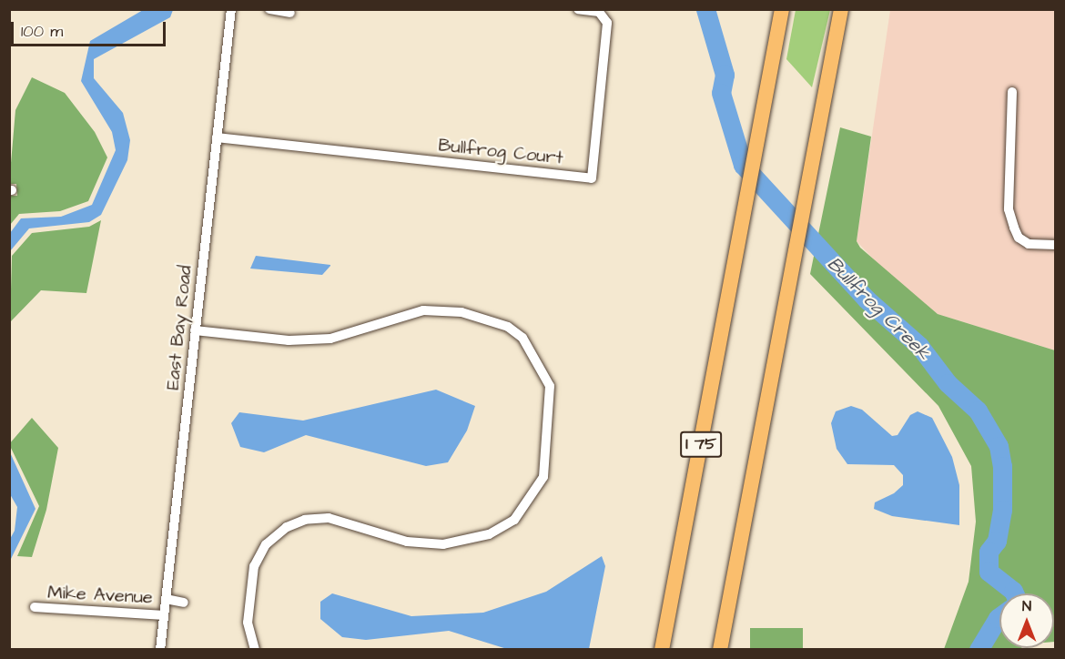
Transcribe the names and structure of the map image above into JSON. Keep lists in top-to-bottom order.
{
  "streets": {
    "highway": ["I 75"],
    "street": ["Bullfrog Court", "East Bay Road", "Mike Avenue"]
  },
  "crossings": [
    ["Bullfrog Court", "East Bay Road"],
    ["East Bay Road", "Mike Avenue"]
  ],
  "water": ["Bullfrog Creek"],
  "scale_bar": "100 m",
  "north": "top"
}
